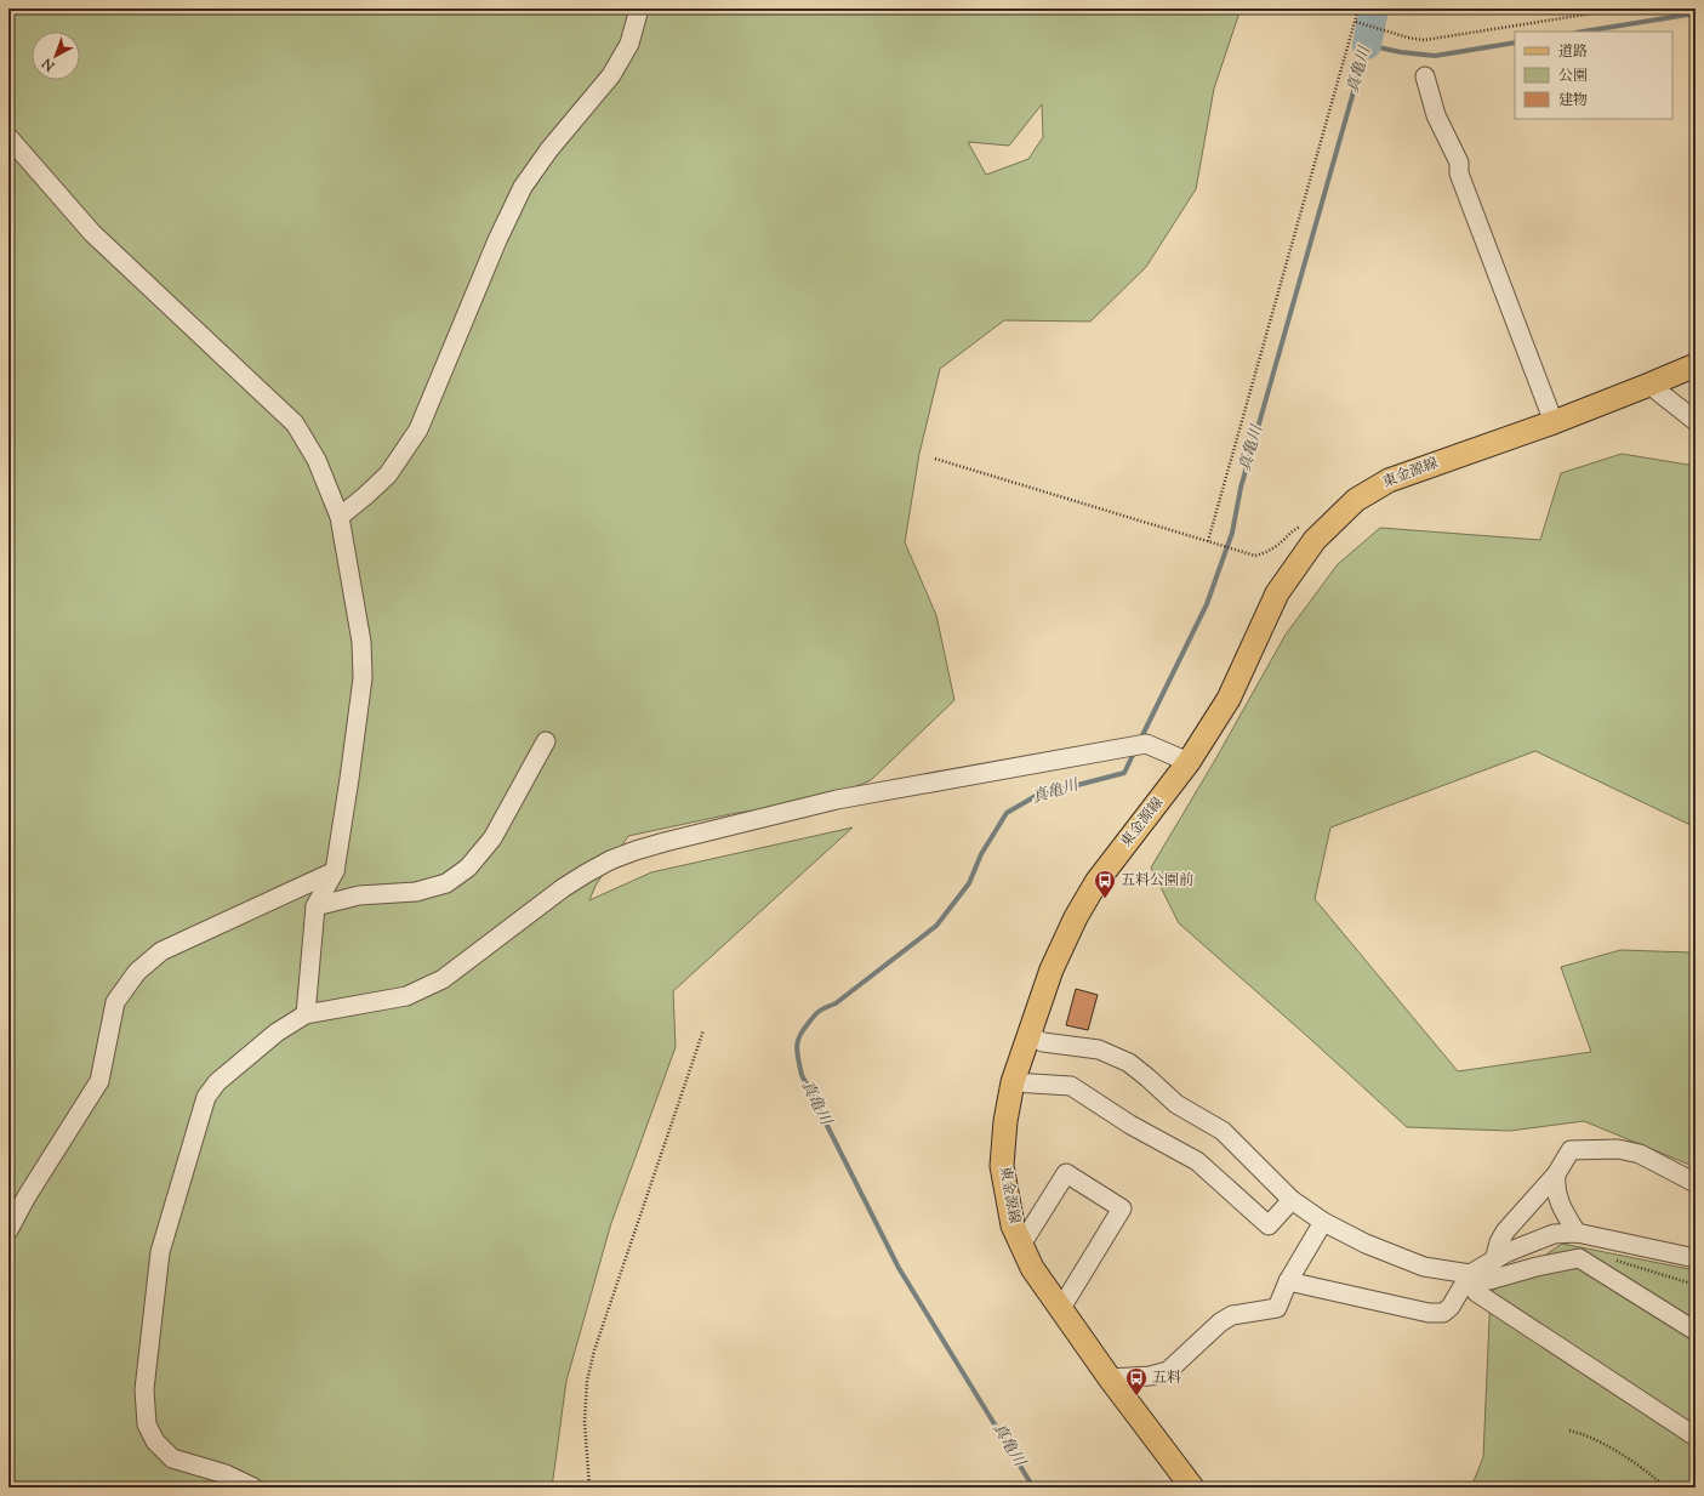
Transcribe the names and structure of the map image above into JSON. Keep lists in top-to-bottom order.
{
  "streets": {
    "main road": ["東金源線"]
  },
  "water": ["真亀川"],
  "places": {
    "bus stop": ["五料公園前", "五料"]
  },
  "legend": ["道路", "公園", "建物"],
  "north": "bottom left"
}
